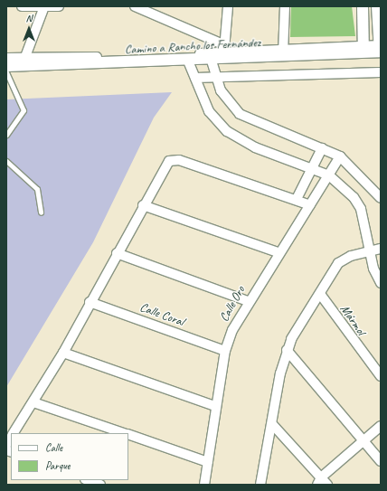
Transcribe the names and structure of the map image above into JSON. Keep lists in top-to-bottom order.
{
  "streets": {
    "street": [
      "Camino a Rancho los Fernández",
      "Calle Oro",
      "Calle Coral",
      "Mármol"
    ]
  },
  "crossings": [
    ["Calle Oro", "Calle Coral"]
  ],
  "legend": ["Calle", "Parque"],
  "north": "top"
}
